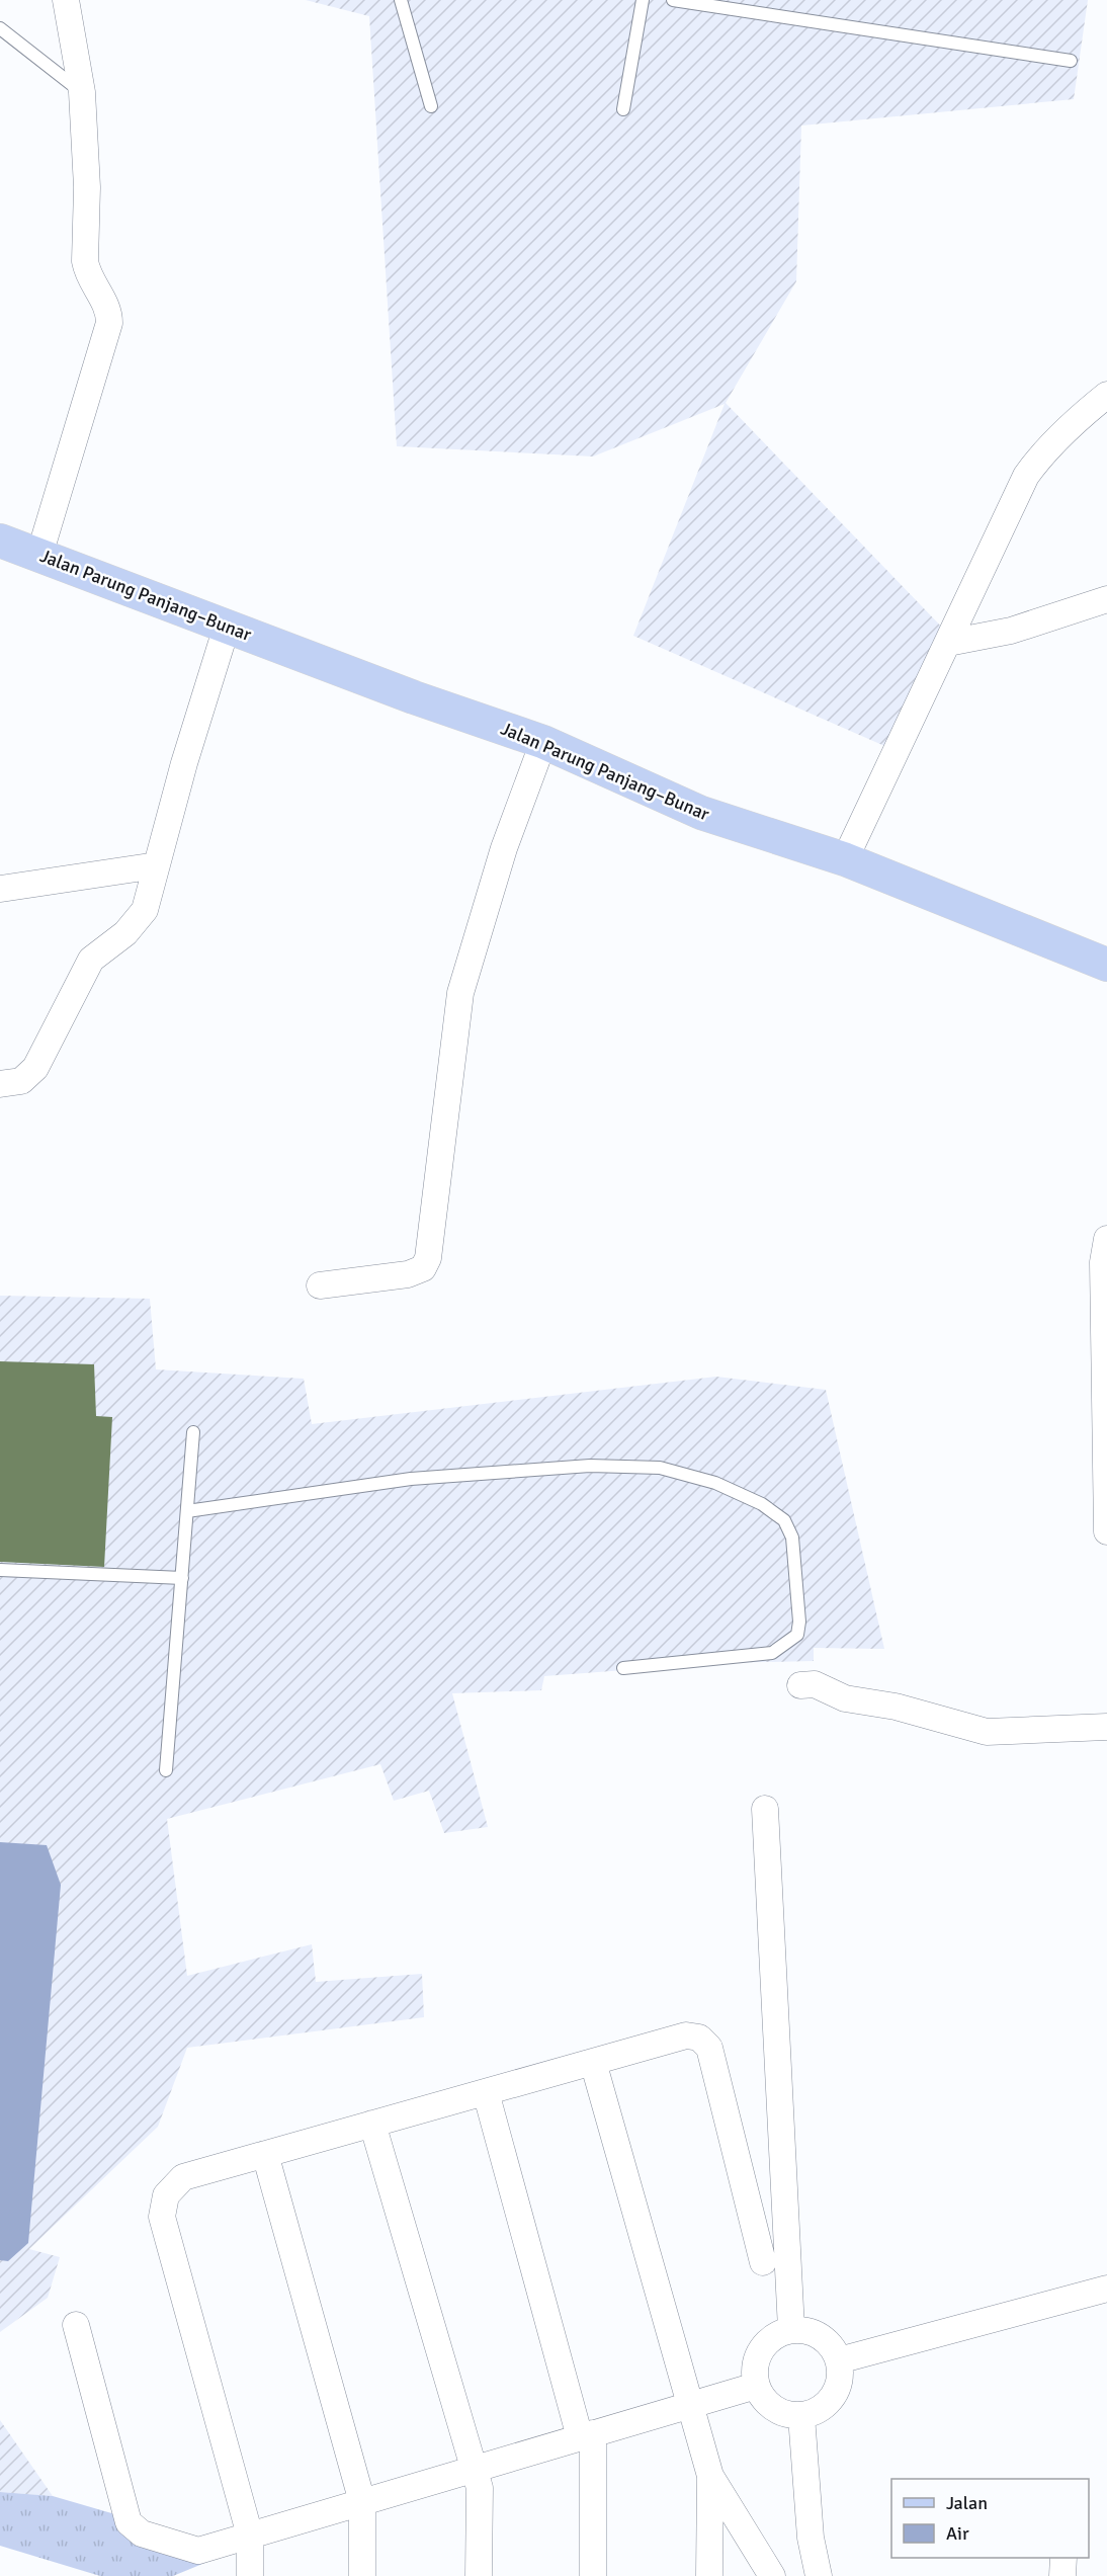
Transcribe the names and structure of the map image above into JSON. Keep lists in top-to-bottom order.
{
  "streets": {
    "main road": ["Jalan Parung Panjang–Bunar"]
  },
  "legend": ["Jalan", "Air"]
}
